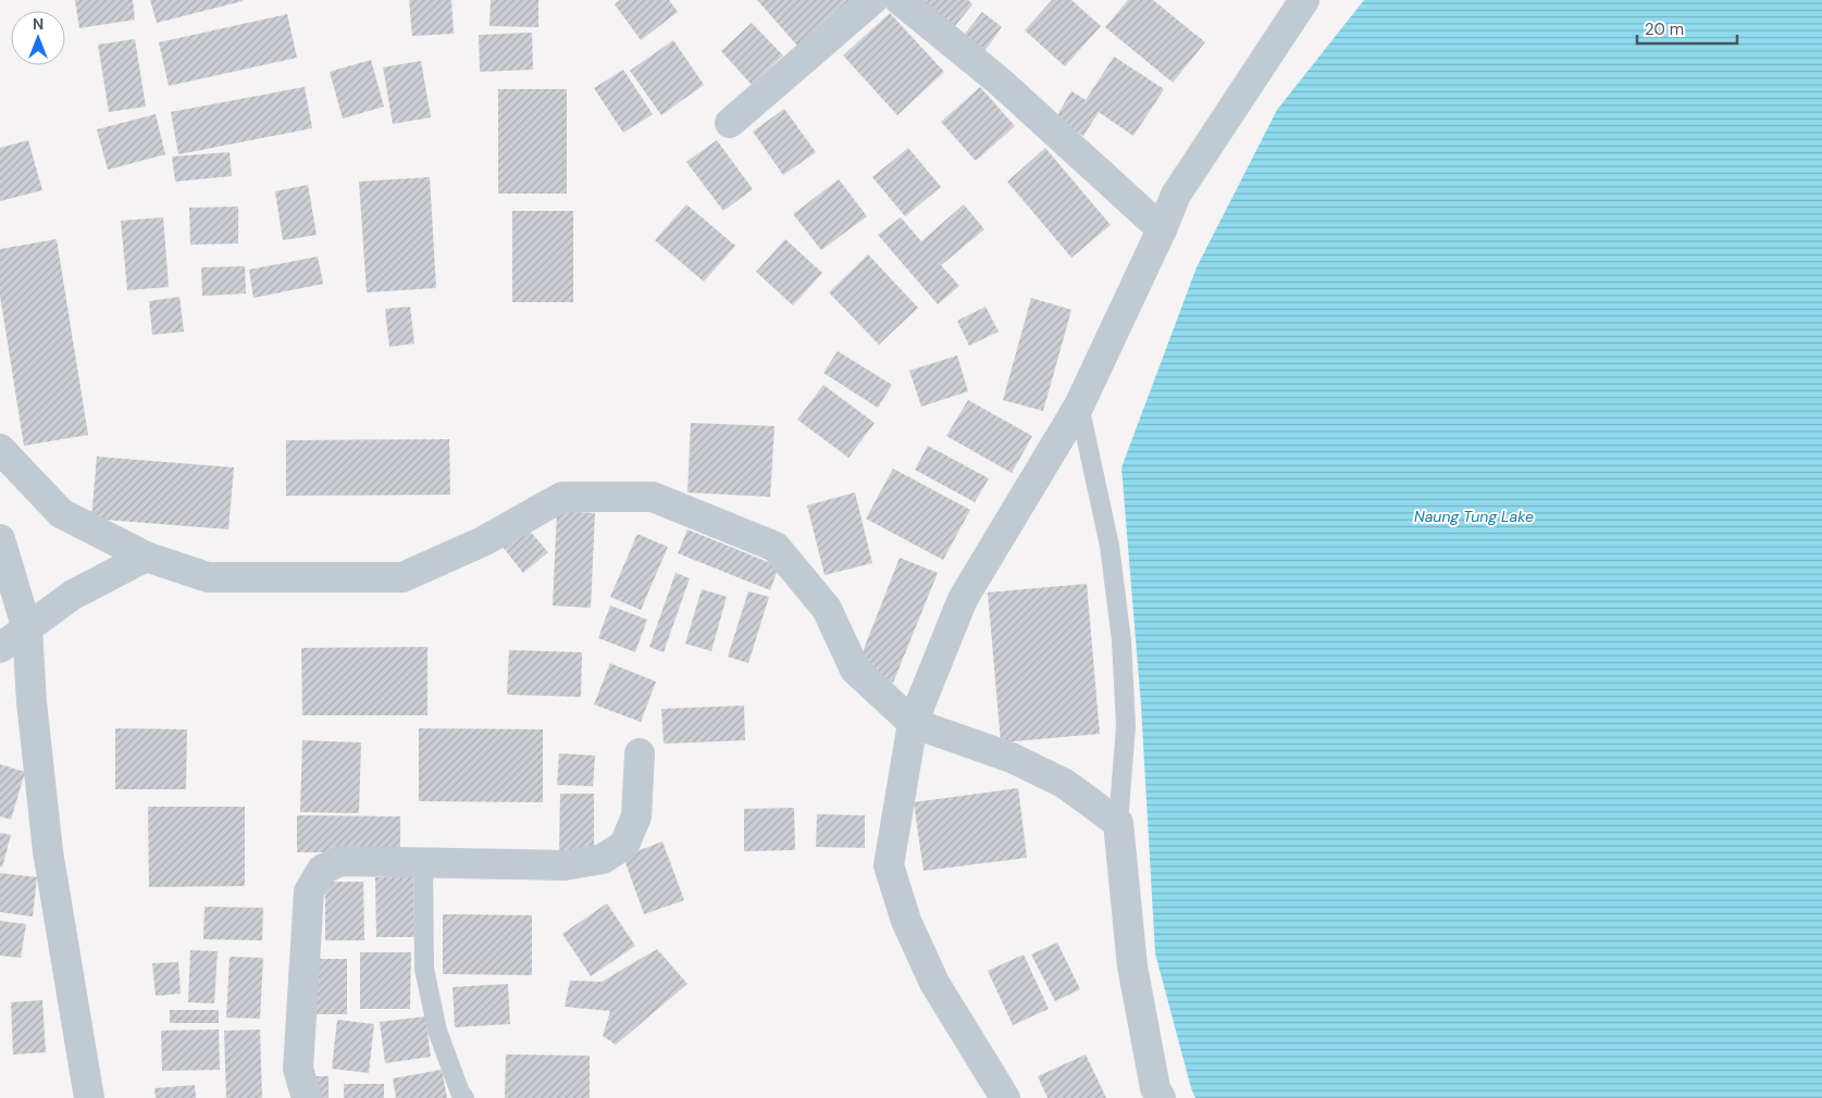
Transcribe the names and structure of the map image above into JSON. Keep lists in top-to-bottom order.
{
  "water": ["Naung Tung Lake"],
  "scale_bar": "20 m",
  "north": "top"
}
